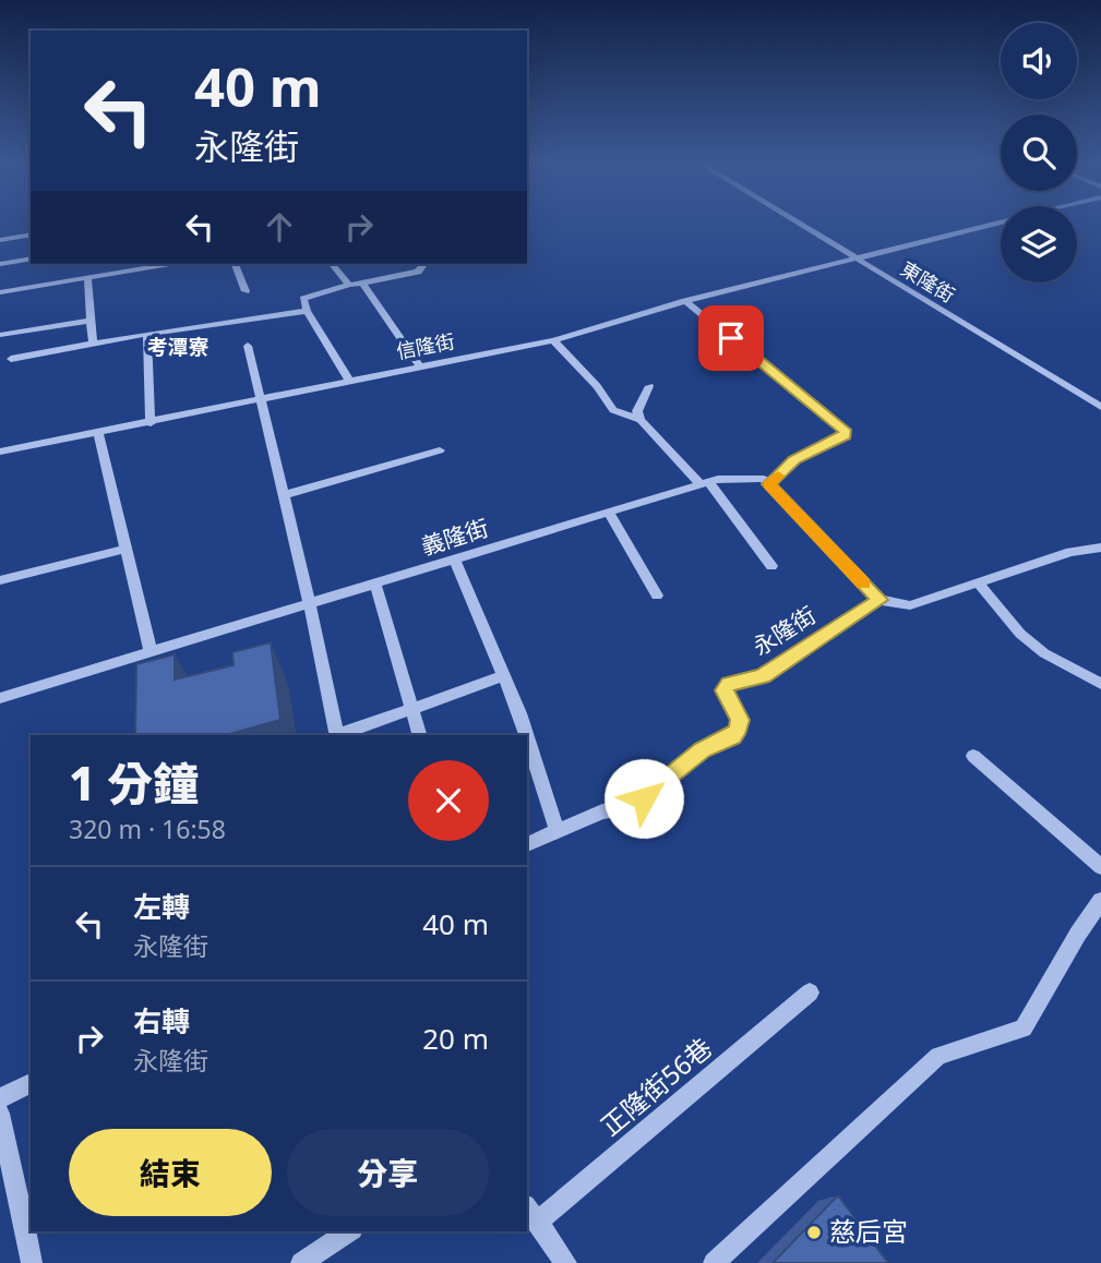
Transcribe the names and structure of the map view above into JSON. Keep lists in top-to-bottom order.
{
  "streets": {
    "street": [
      "東隆街",
      "信隆街",
      "義隆街",
      "永隆街",
      "正隆街56巷"
    ]
  },
  "crossings": [
    ["東隆街", "信隆街"]
  ],
  "districts": ["考潭寮"],
  "places": ["慈后宮"],
  "page": {
    "turn": ["40 m", "永隆街"],
    "heading": ["1 分鐘", "320 m · 16:58"],
    "list": [
      {
        "name": "左轉",
        "note": "永隆街",
        "value": "40 m"
      },
      {
        "name": "右轉",
        "note": "永隆街",
        "value": "20 m"
      }
    ],
    "buttons": ["結束", "分享"]
  }
}
